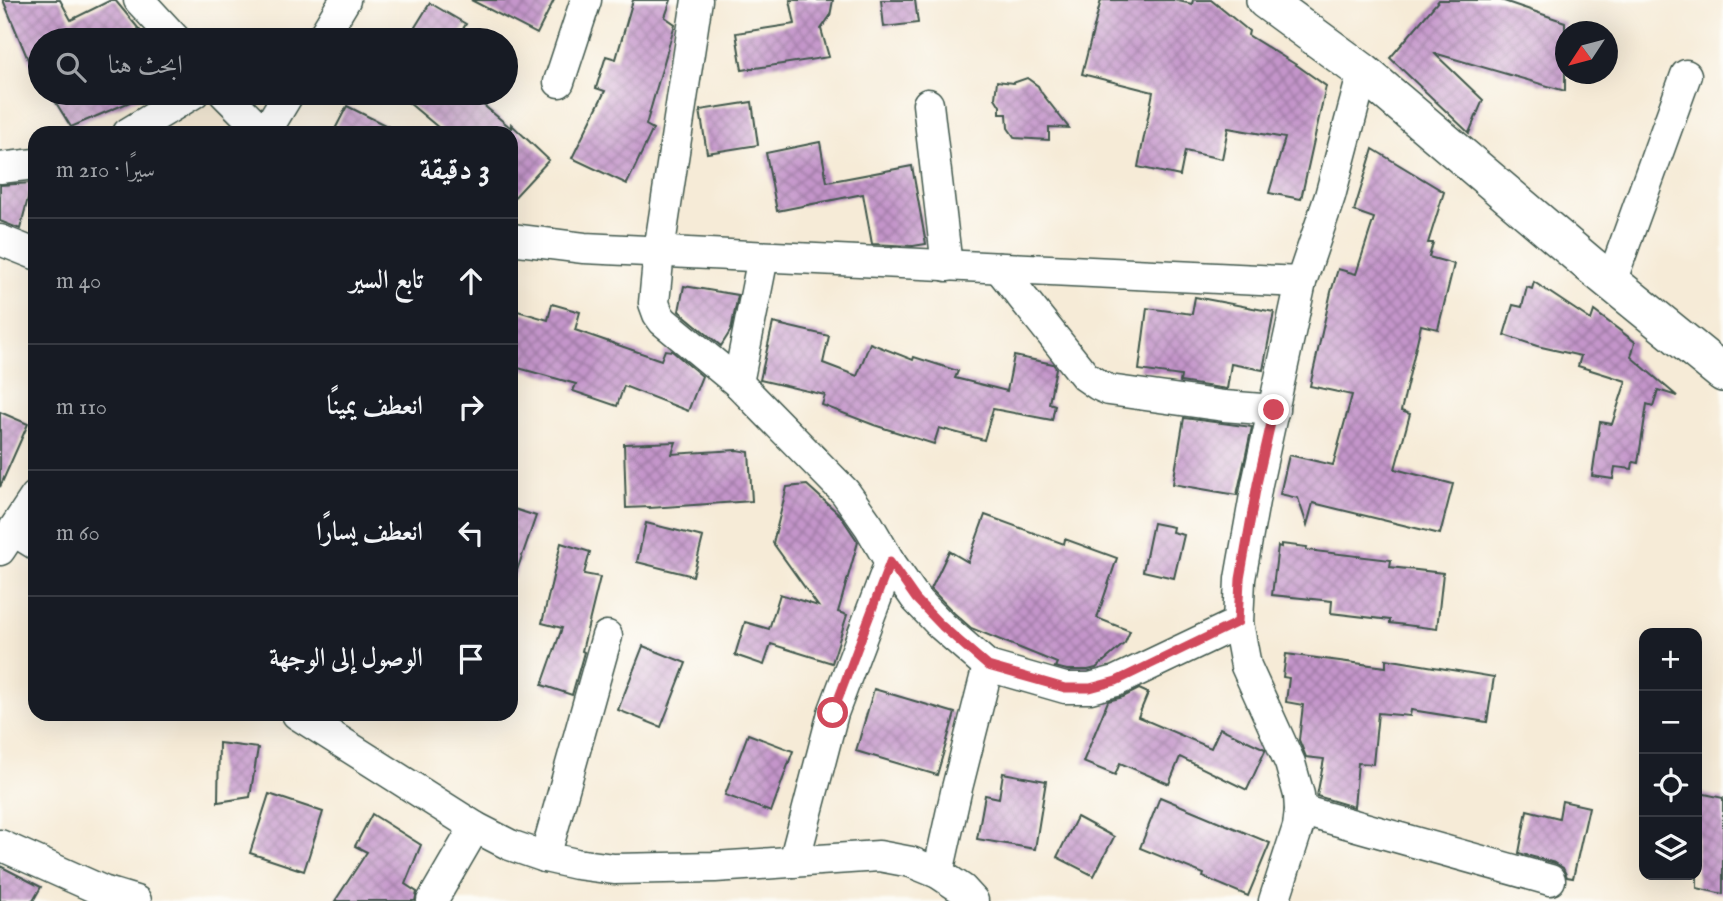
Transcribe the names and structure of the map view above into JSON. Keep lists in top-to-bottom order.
{
  "north": "bottom left",
  "page": {
    "search": "ابحث هنا",
    "heading": ["3 دقيقة", "سيرًا · 210 m"],
    "list": [
      ["تابع السير", "40 m"],
      ["انعطف يمينًا", "110 m"],
      ["انعطف يسارًا", "60 m"],
      "الوصول إلى الوجهة"
    ],
    "map_buttons": ["+", "−"]
  }
}
